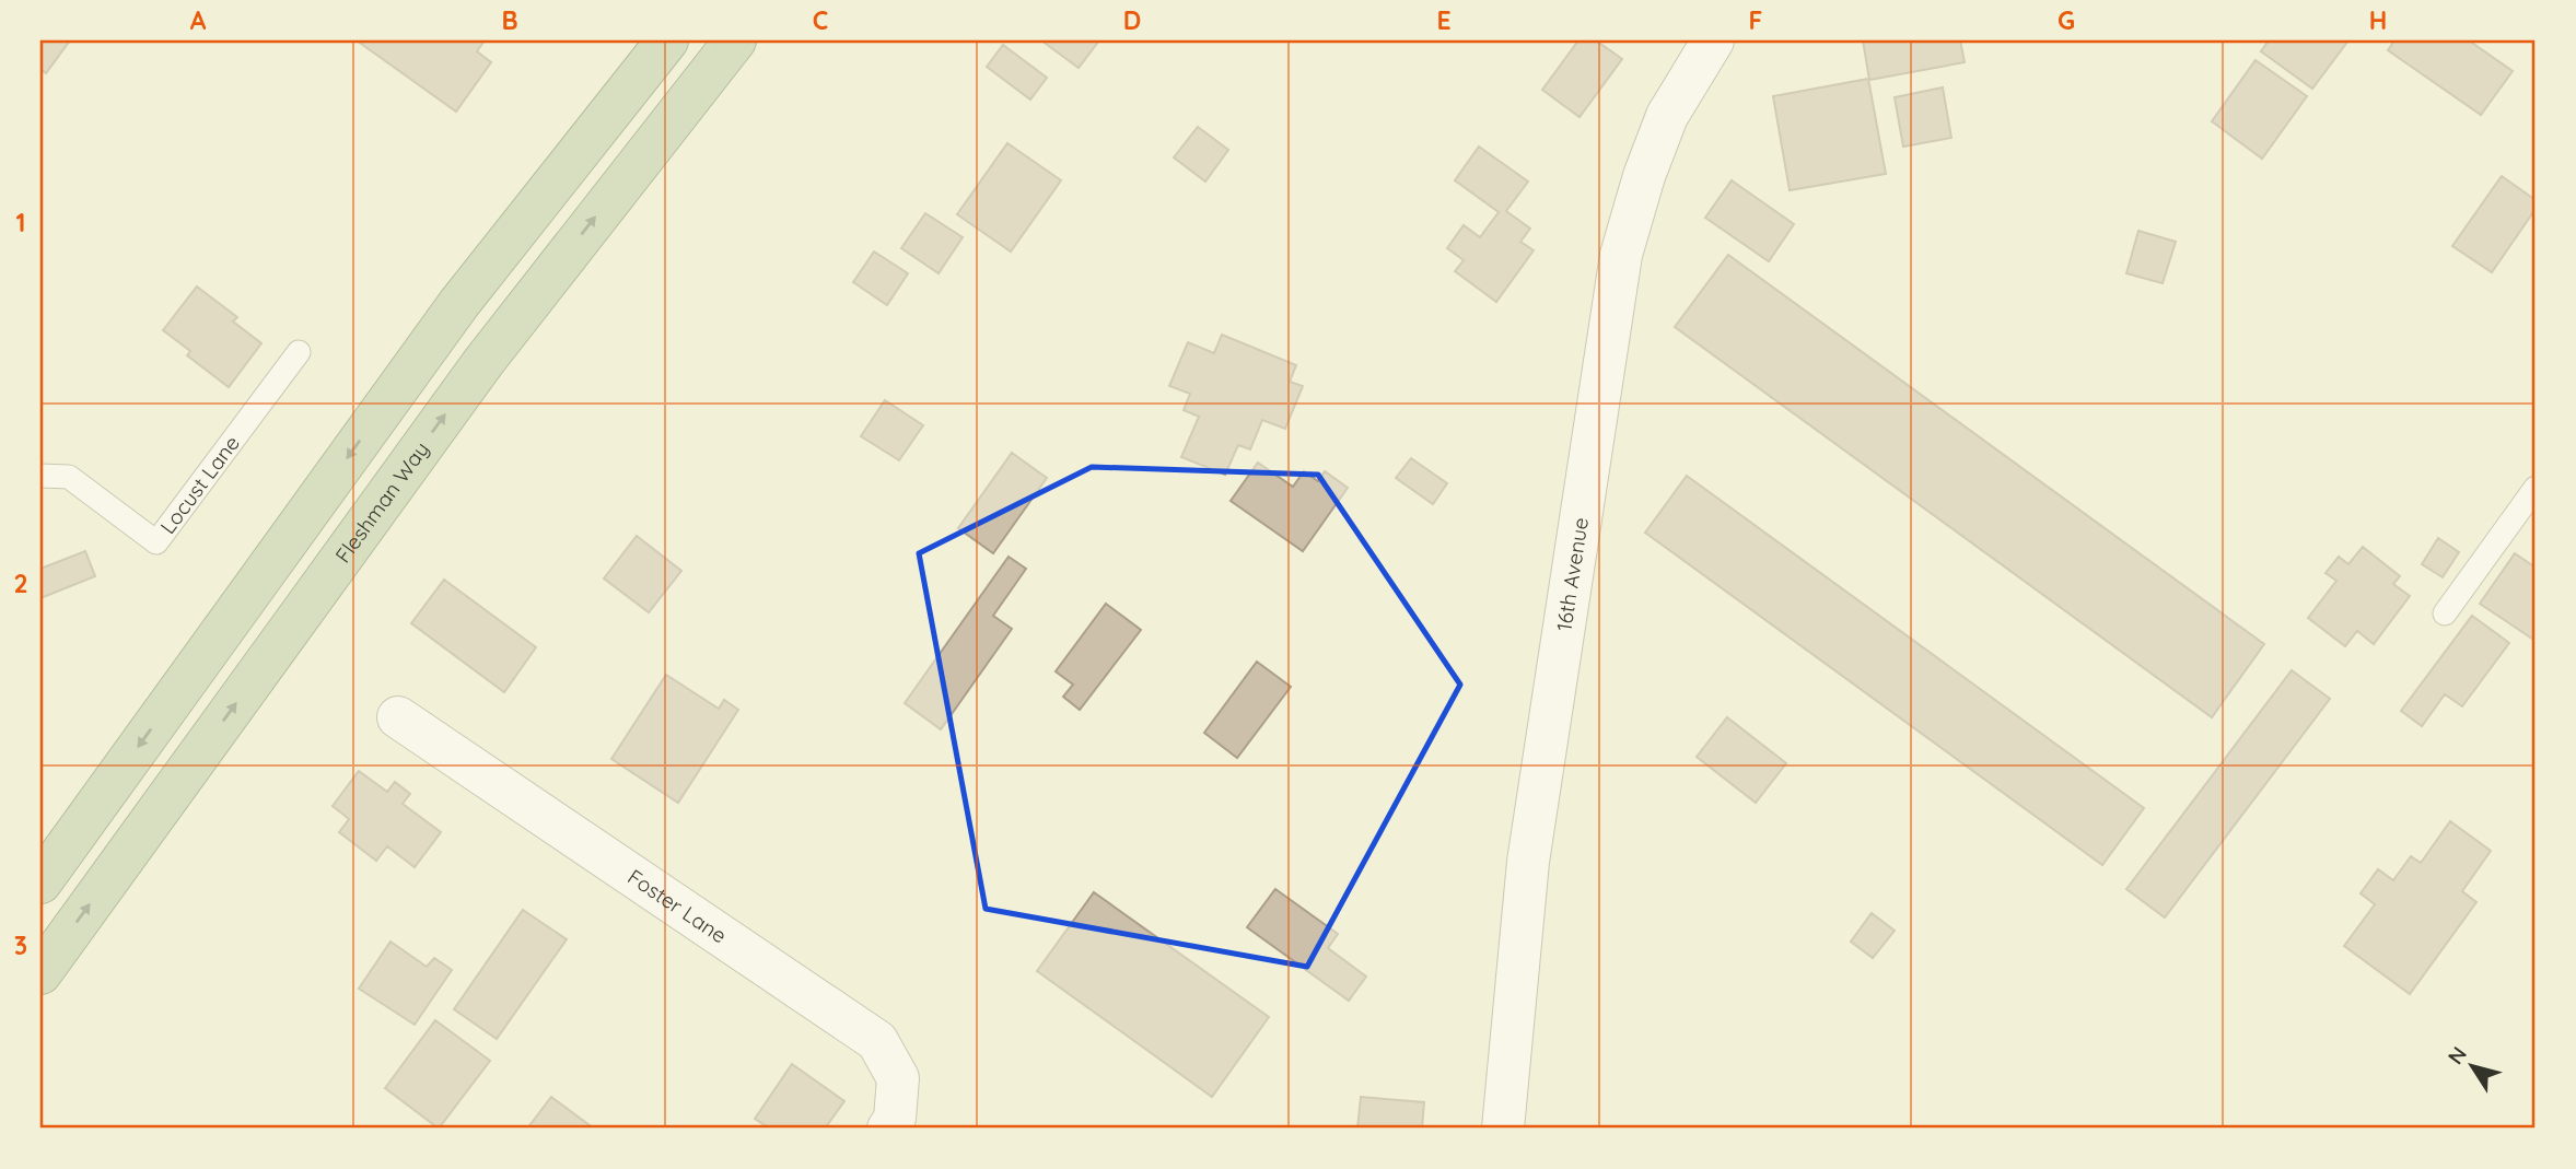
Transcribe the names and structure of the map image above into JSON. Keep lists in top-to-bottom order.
{
  "streets": {
    "main road": ["Fleshman Way"],
    "street": ["16th Avenue", "Foster Lane"],
    "lane": ["Locust Lane"]
  },
  "north": "top left",
  "grid": {
    "columns": [
      "A",
      "B",
      "C",
      "D",
      "E",
      "F",
      "G",
      "H"
    ],
    "rows": ["1", "2", "3"]
  }
}
